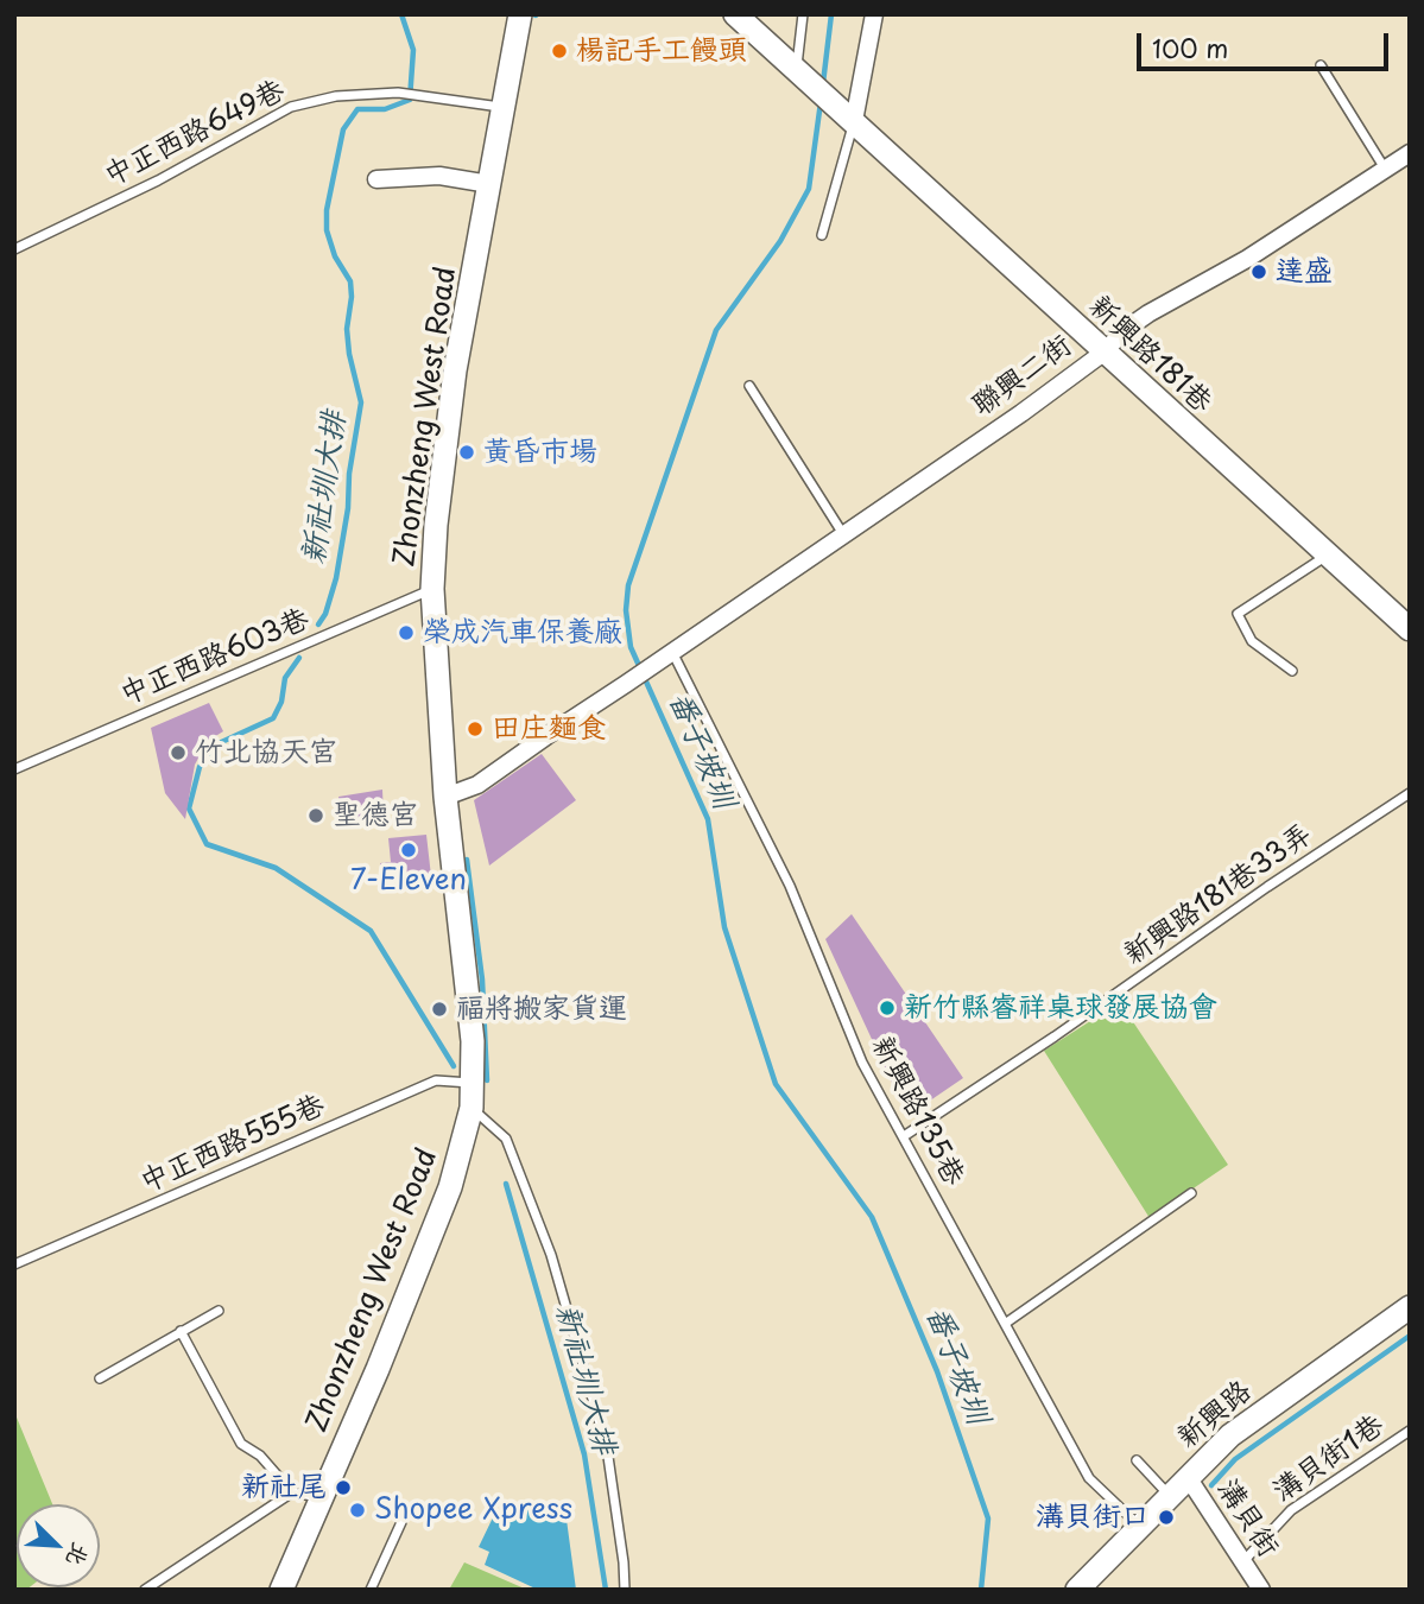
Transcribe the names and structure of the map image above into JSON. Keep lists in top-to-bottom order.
{
  "streets": {
    "main road": ["新興路181巷", "Zhonzheng West Road", "新興路"],
    "street": ["聯興二街", "溝貝街"],
    "lane": [
      "中正西路649巷",
      "中正西路603巷",
      "新興路181巷33弄",
      "新興路135巷",
      "中正西路555巷",
      "溝貝街1巷"
    ]
  },
  "crossings": [
    ["中正西路649巷", "Zhonzheng West Road"],
    ["新興路181巷", "聯興二街"],
    ["聯興二街", "Zhonzheng West Road"],
    ["聯興二街", "新興路135巷"],
    ["Zhonzheng West Road", "中正西路603巷"],
    ["Zhonzheng West Road", "中正西路555巷"],
    ["新興路181巷33弄", "新興路135巷"],
    ["新興路135巷", "新興路"],
    ["新興路", "溝貝街"],
    ["溝貝街1巷", "溝貝街"]
  ],
  "water": ["新社圳大排", "番子坡圳"],
  "places": [
    "楊記手工饅頭",
    "達盛",
    "黃昏市場",
    "榮成汽車保養廠",
    "田庄麵食",
    "竹北協天宮",
    "聖德宮",
    "7-Eleven",
    "新竹縣睿祥桌球發展協會",
    "福將搬家貨運",
    "新社尾",
    "Shopee Xpress",
    "溝貝街口"
  ],
  "scale_bar": "100 m",
  "north": "bottom right"
}
